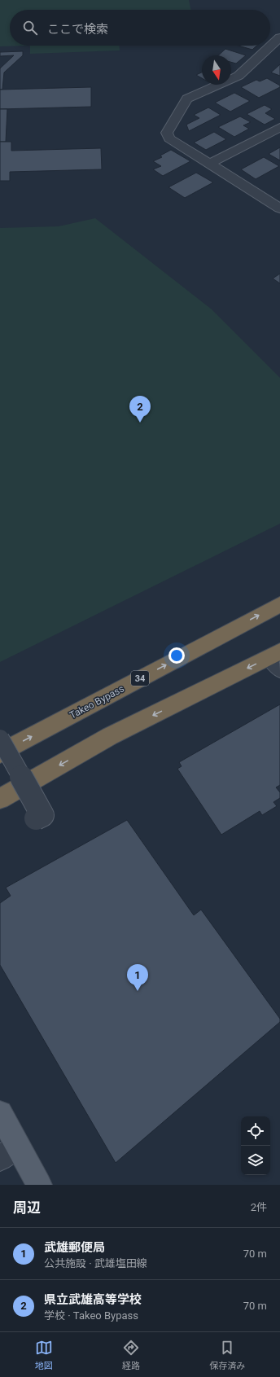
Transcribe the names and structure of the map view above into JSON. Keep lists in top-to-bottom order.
{
  "streets": {
    "highway": ["34", "Takeo Bypass"]
  },
  "north": "bottom",
  "page": {
    "search": "ここで検索",
    "pins": ["2", "1"],
    "heading": ["周辺", "2件"],
    "list": [
      {
        "mark": "1",
        "name": "武雄郵便局",
        "note": "公共施設 · 武雄塩田線",
        "value": "70 m"
      },
      {
        "mark": "2",
        "name": "県立武雄高等学校",
        "note": "学校 · Takeo Bypass",
        "value": "70 m"
      }
    ],
    "nav": ["地図", "経路", "保存済み"]
  }
}
